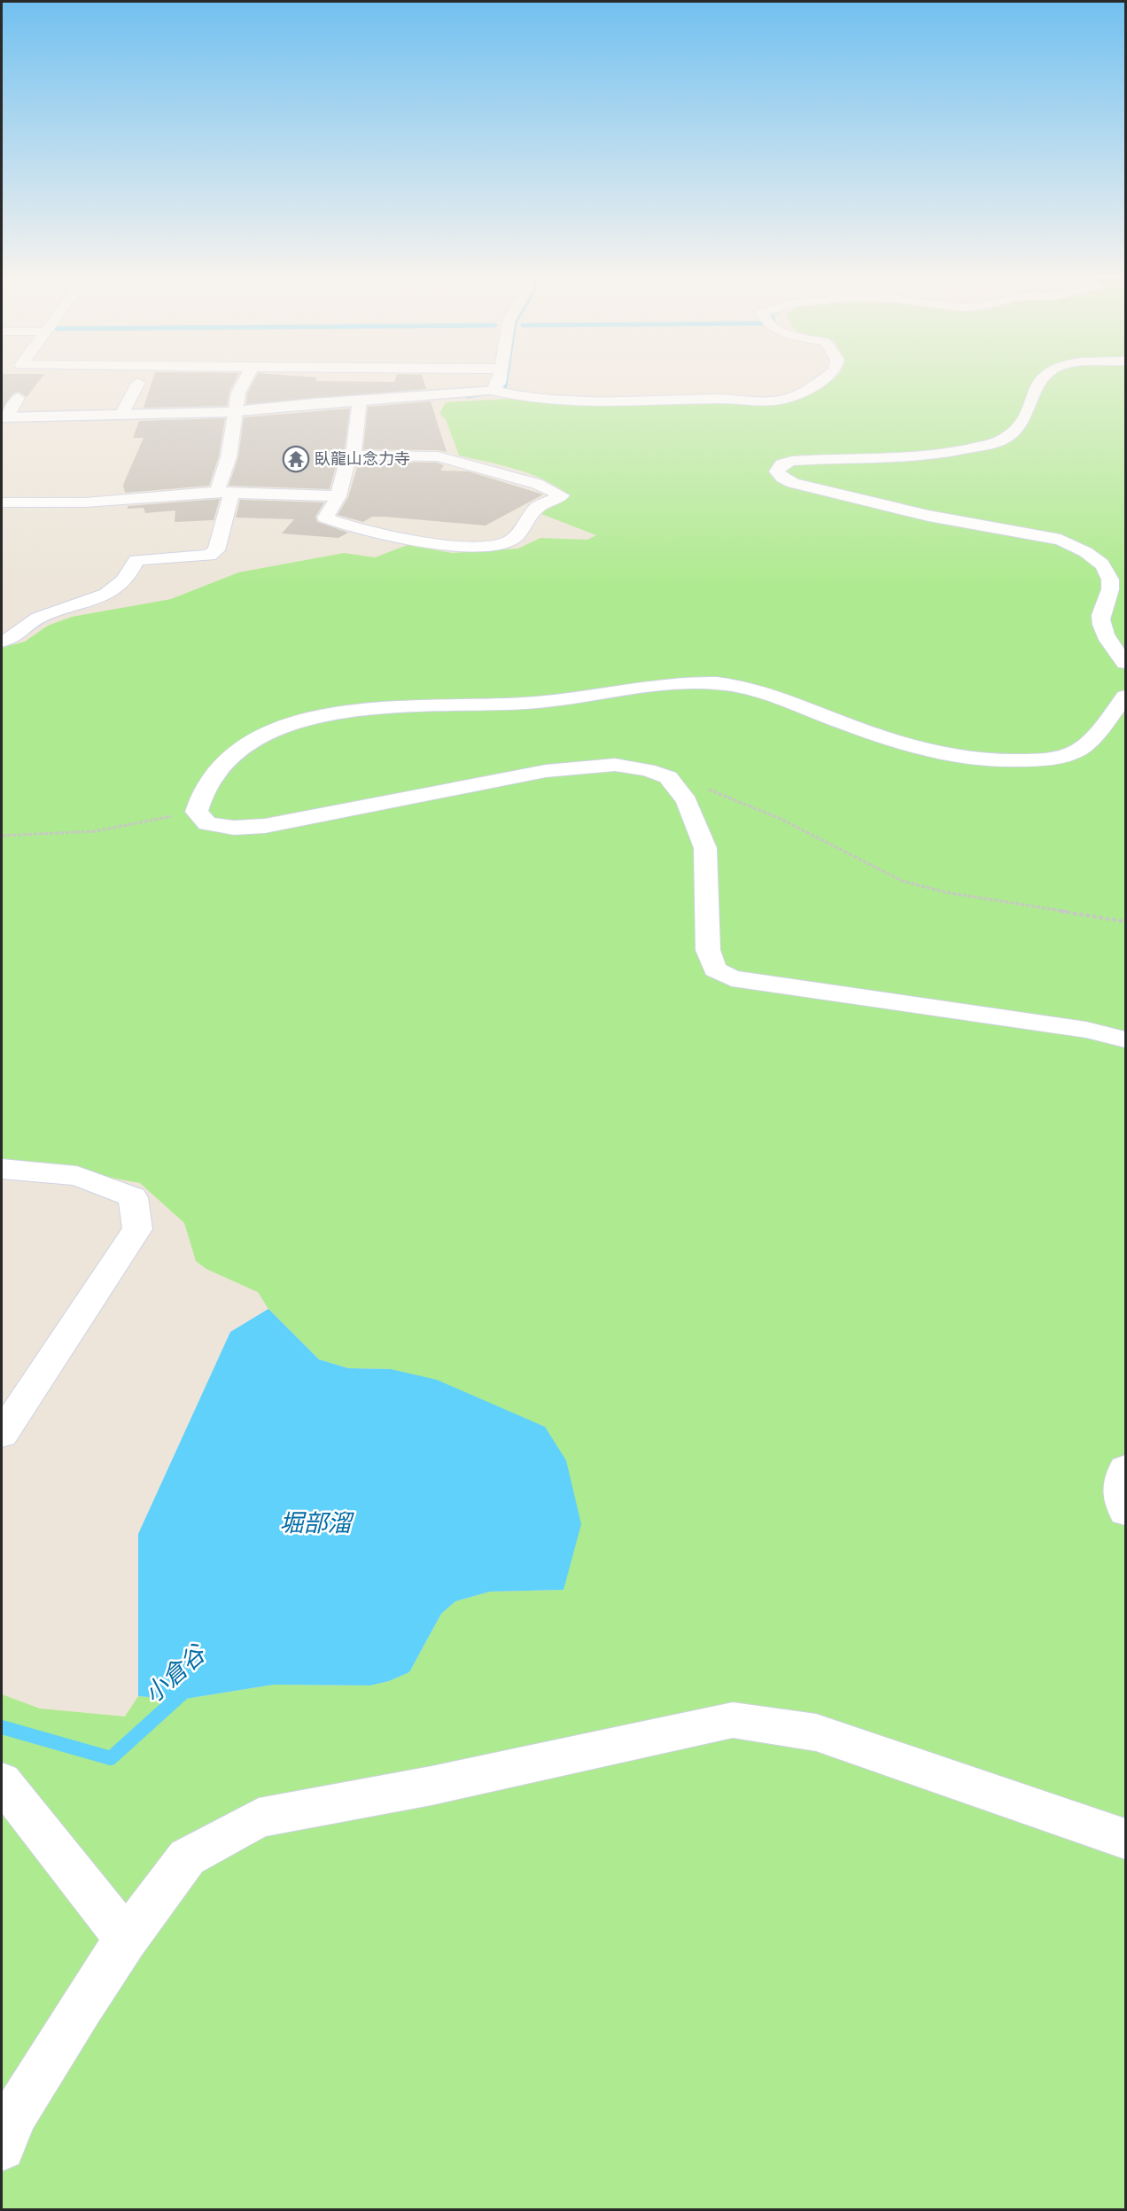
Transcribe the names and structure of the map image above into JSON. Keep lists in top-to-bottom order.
{
  "water": ["堀部溜", "小倉谷"],
  "places": {
    "temple": ["臥龍山念力寺"]
  }
}
